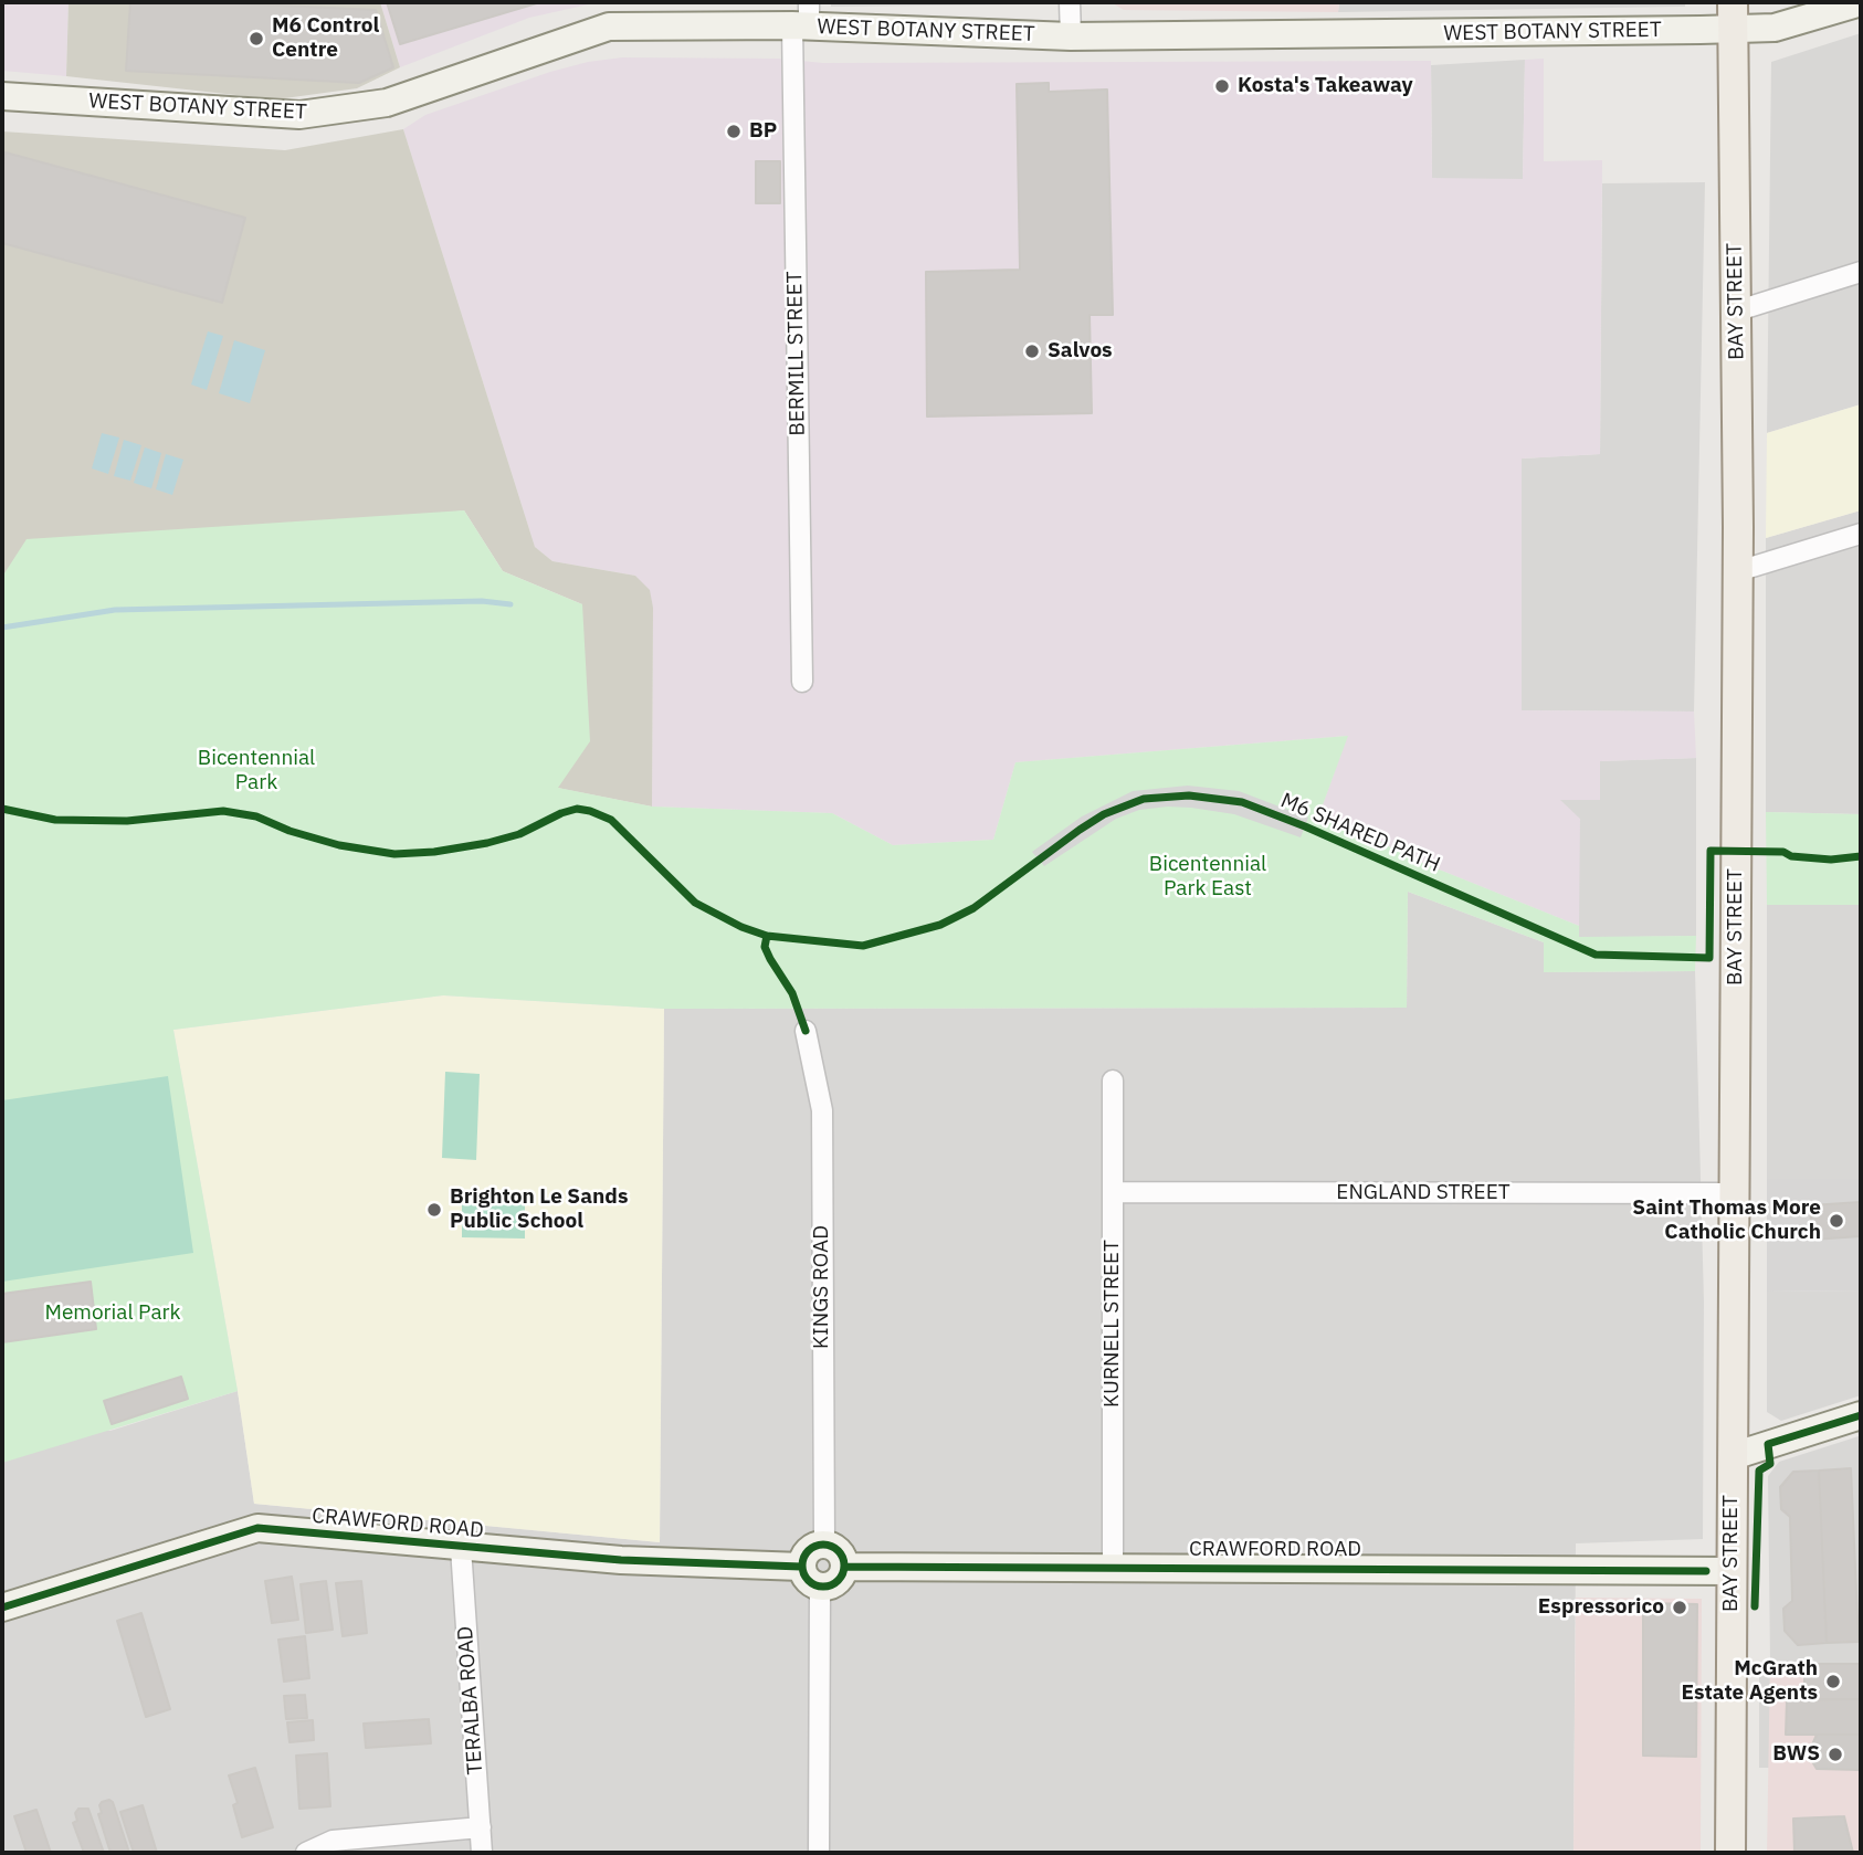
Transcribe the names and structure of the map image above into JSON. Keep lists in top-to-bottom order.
{
  "streets": {
    "main road": ["BAY STREET"],
    "street": [
      "WEST BOTANY STREET",
      "BERMILL STREET",
      "ENGLAND STREET",
      "KINGS ROAD",
      "KURNELL STREET",
      "CRAWFORD ROAD",
      "TERALBA ROAD"
    ],
    "cycle path": ["M6 SHARED PATH"]
  },
  "crossings": [
    ["WEST BOTANY STREET", "BAY STREET"],
    ["WEST BOTANY STREET", "BERMILL STREET"],
    ["BAY STREET", "ENGLAND STREET"],
    ["BAY STREET", "CRAWFORD ROAD"],
    ["ENGLAND STREET", "KURNELL STREET"],
    ["KINGS ROAD", "CRAWFORD ROAD"],
    ["KURNELL STREET", "CRAWFORD ROAD"],
    ["CRAWFORD ROAD", "TERALBA ROAD"]
  ],
  "parks": ["Bicentennial Park", "Bicentennial Park East", "Memorial Park"],
  "places": [
    "M6 Control Centre",
    "Kosta's Takeaway",
    "BP",
    "Salvos",
    "Brighton Le Sands Public School",
    "Saint Thomas More Catholic Church",
    "Espressorico",
    "McGrath Estate Agents",
    "BWS"
  ]
}
